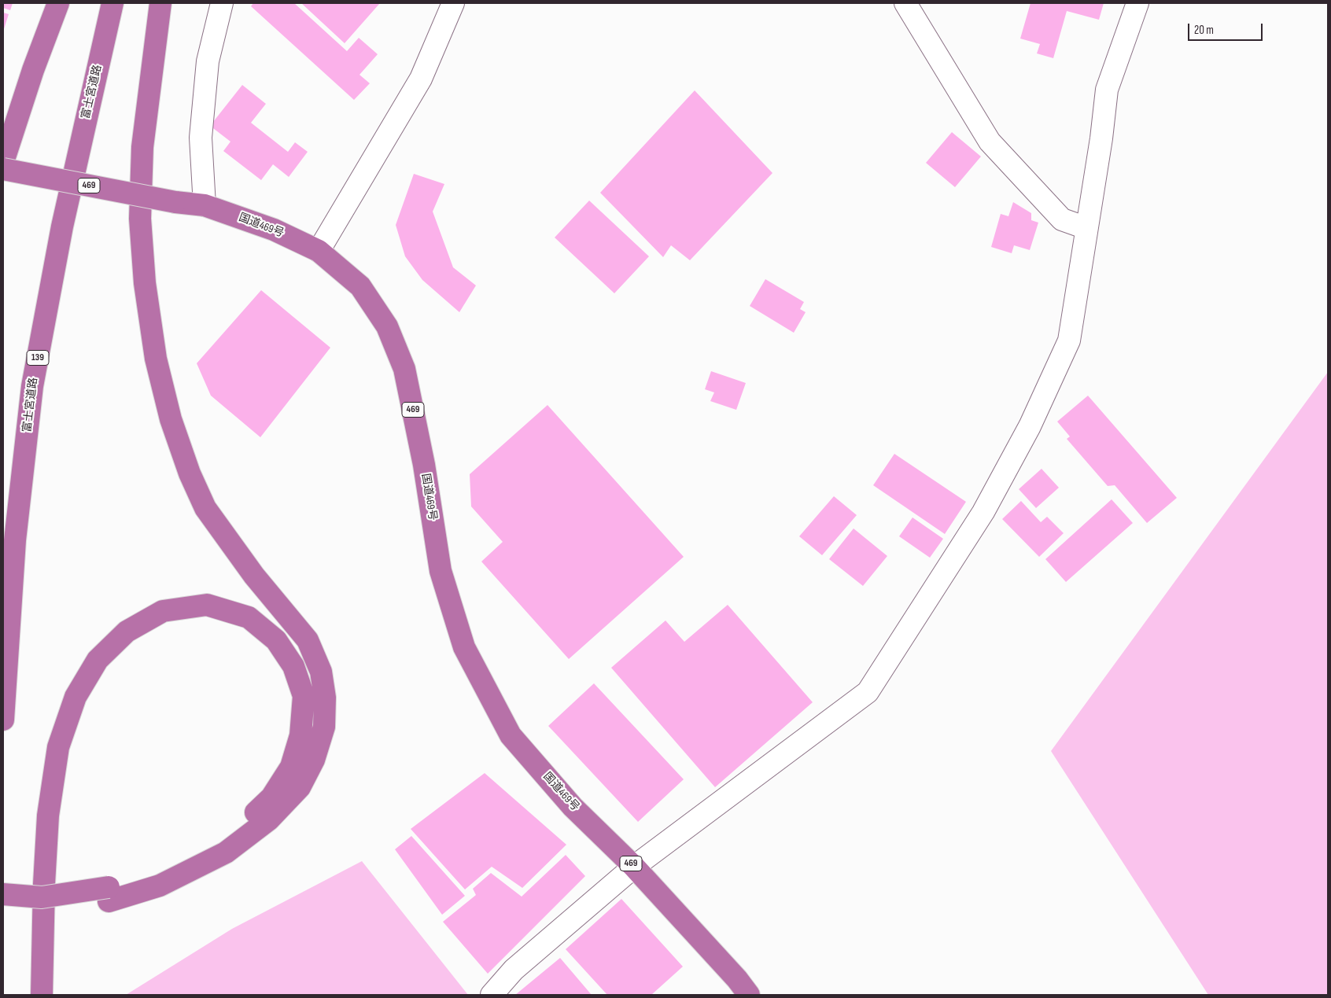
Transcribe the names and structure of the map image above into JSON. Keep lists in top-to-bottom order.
{
  "streets": {
    "highway": [
      "富士宮道路",
      "469",
      "国道469号",
      "139"
    ]
  },
  "scale_bar": "20 m"
}
